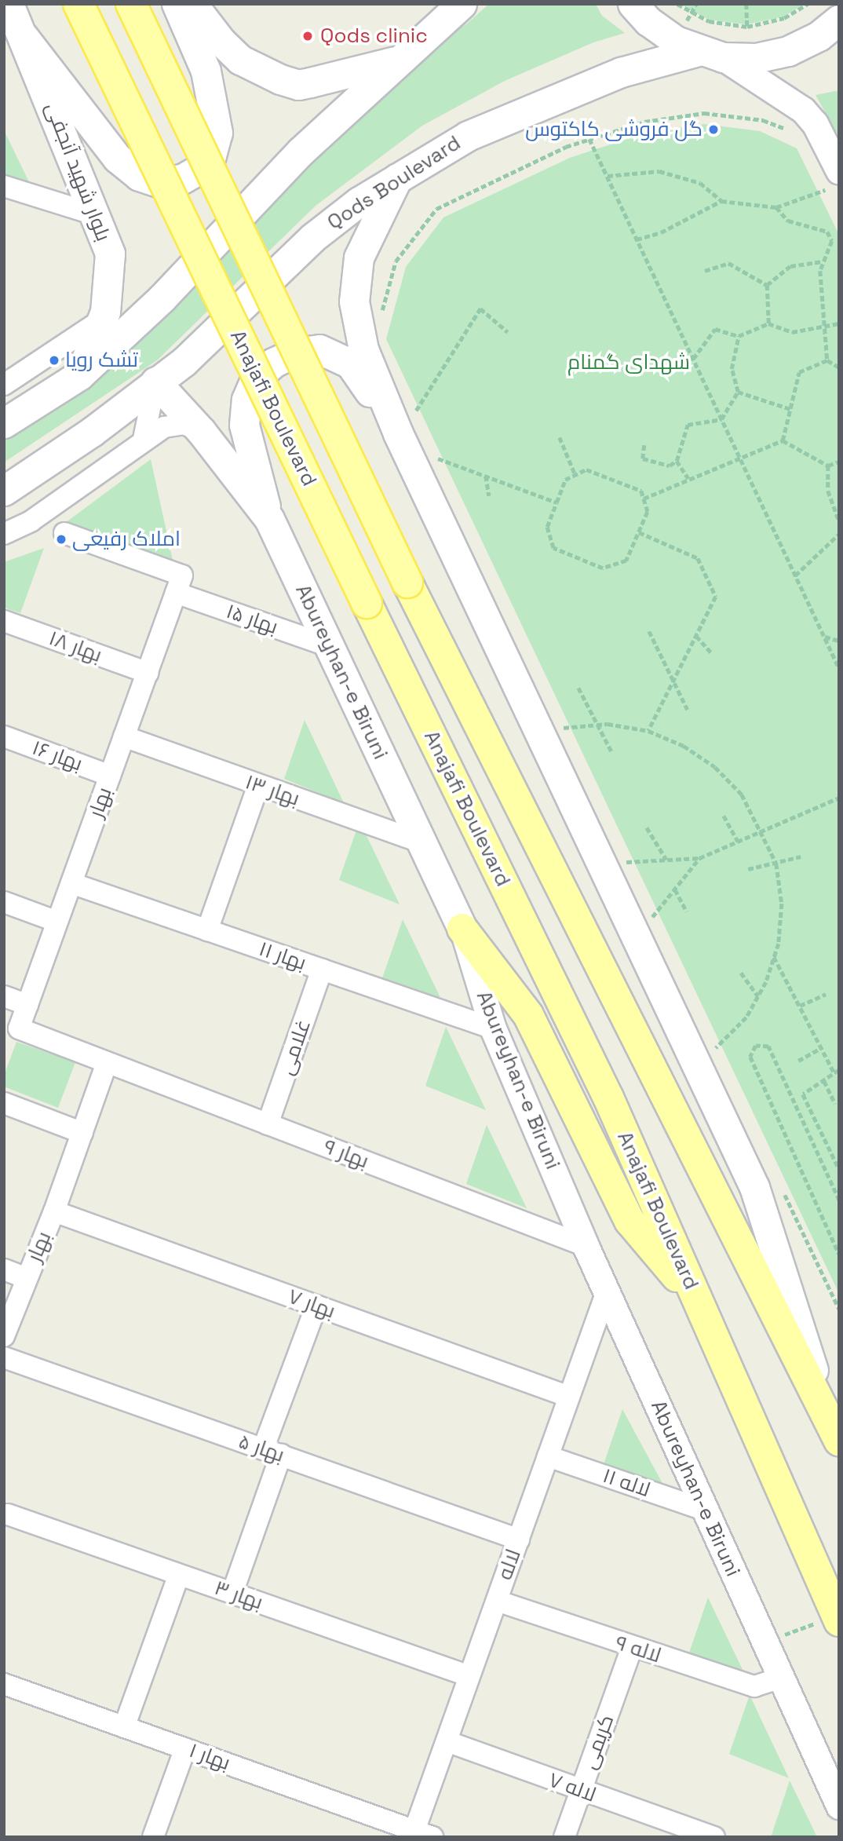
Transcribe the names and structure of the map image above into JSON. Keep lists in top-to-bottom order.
{
  "streets": {
    "main road": [
      "بلوار شهید آنجفی",
      "Qods Boulevard",
      "Anajafi Boulevard",
      "Abureyhan-e Biruni"
    ],
    "street": [
      "بهار ۱۵",
      "بهار ۱۸",
      "بهار ۱۶",
      "بهار ۱۳",
      "بهار",
      "بهار ۱۱",
      "غلامی",
      "بهار ۹",
      "بهار ۷",
      "بهار ۵",
      "لاله ۱۱",
      "لاله",
      "بهار ۳",
      "لاله ۹",
      "کریمی",
      "بهار ۱",
      "لاله ۷"
    ]
  },
  "crossings": [
    ["Qods Boulevard", "Abureyhan-e Biruni"],
    ["بهار ۱۵", "Abureyhan-e Biruni"],
    ["بهار ۱۵", "بهار"],
    ["بهار ۱۸", "بهار"],
    ["Abureyhan-e Biruni", "بهار ۱۳"],
    ["Abureyhan-e Biruni", "بهار ۱۱"],
    ["Abureyhan-e Biruni", "بهار ۹"],
    ["Abureyhan-e Biruni", "لاله ۱۱"],
    ["Abureyhan-e Biruni", "لاله"],
    ["Abureyhan-e Biruni", "لاله ۹"],
    ["بهار ۱۶", "بهار"],
    ["بهار ۱۳", "بهار"],
    ["بهار", "بهار ۱۱"],
    ["بهار", "بهار ۹"],
    ["بهار", "بهار ۷"],
    ["بهار ۱۱", "غلامی"],
    ["غلامی", "بهار ۹"],
    ["بهار ۷", "لاله"],
    ["بهار ۵", "لاله"],
    ["لاله ۱۱", "لاله"],
    ["لاله", "بهار ۳"],
    ["لاله", "لاله ۹"],
    ["لاله", "بهار ۱"],
    ["لاله", "لاله ۷"],
    ["لاله ۹", "کریمی"],
    ["کریمی", "لاله ۷"]
  ],
  "parks": ["شهدای گمنام"],
  "places": [
    "Qods clinic",
    "گل فروشی کاکتوس",
    "تشک رویا",
    "املاک رفیعی"
  ]
}
